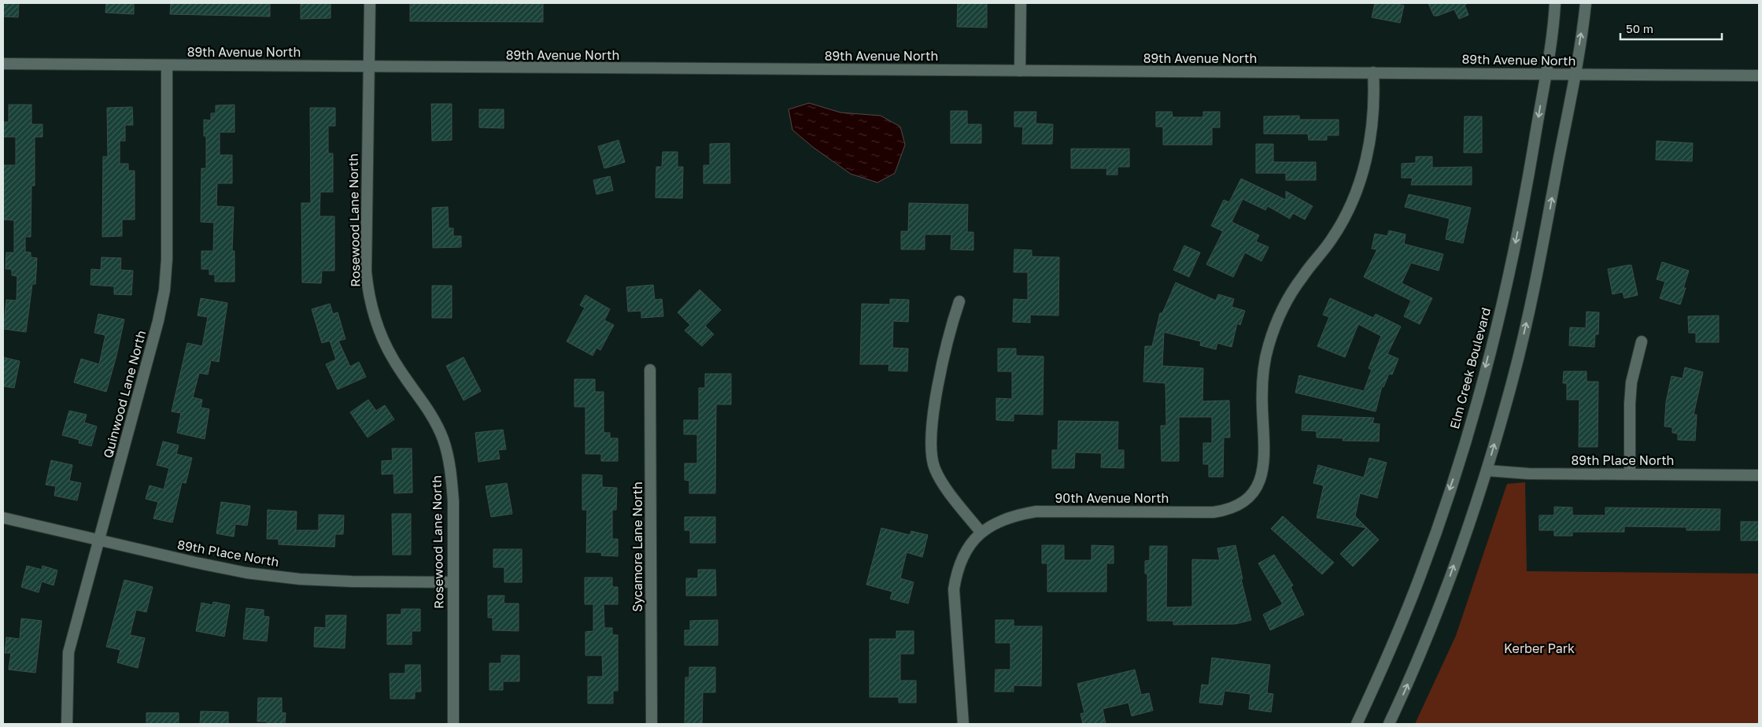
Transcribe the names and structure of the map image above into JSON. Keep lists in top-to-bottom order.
{
  "streets": {
    "street": [
      "89th Avenue North",
      "Rosewood Lane North",
      "Elm Creek Boulevard",
      "Quinwood Lane North",
      "89th Place North",
      "90th Avenue North",
      "Sycamore Lane North"
    ]
  },
  "crossings": [
    ["89th Avenue North", "Rosewood Lane North"],
    ["89th Avenue North", "Elm Creek Boulevard"],
    ["89th Avenue North", "Quinwood Lane North"],
    ["89th Avenue North", "90th Avenue North"],
    ["Rosewood Lane North", "89th Place North"],
    ["Quinwood Lane North", "89th Place North"]
  ],
  "parks": ["Kerber Park"],
  "scale_bar": "50 m"
}
